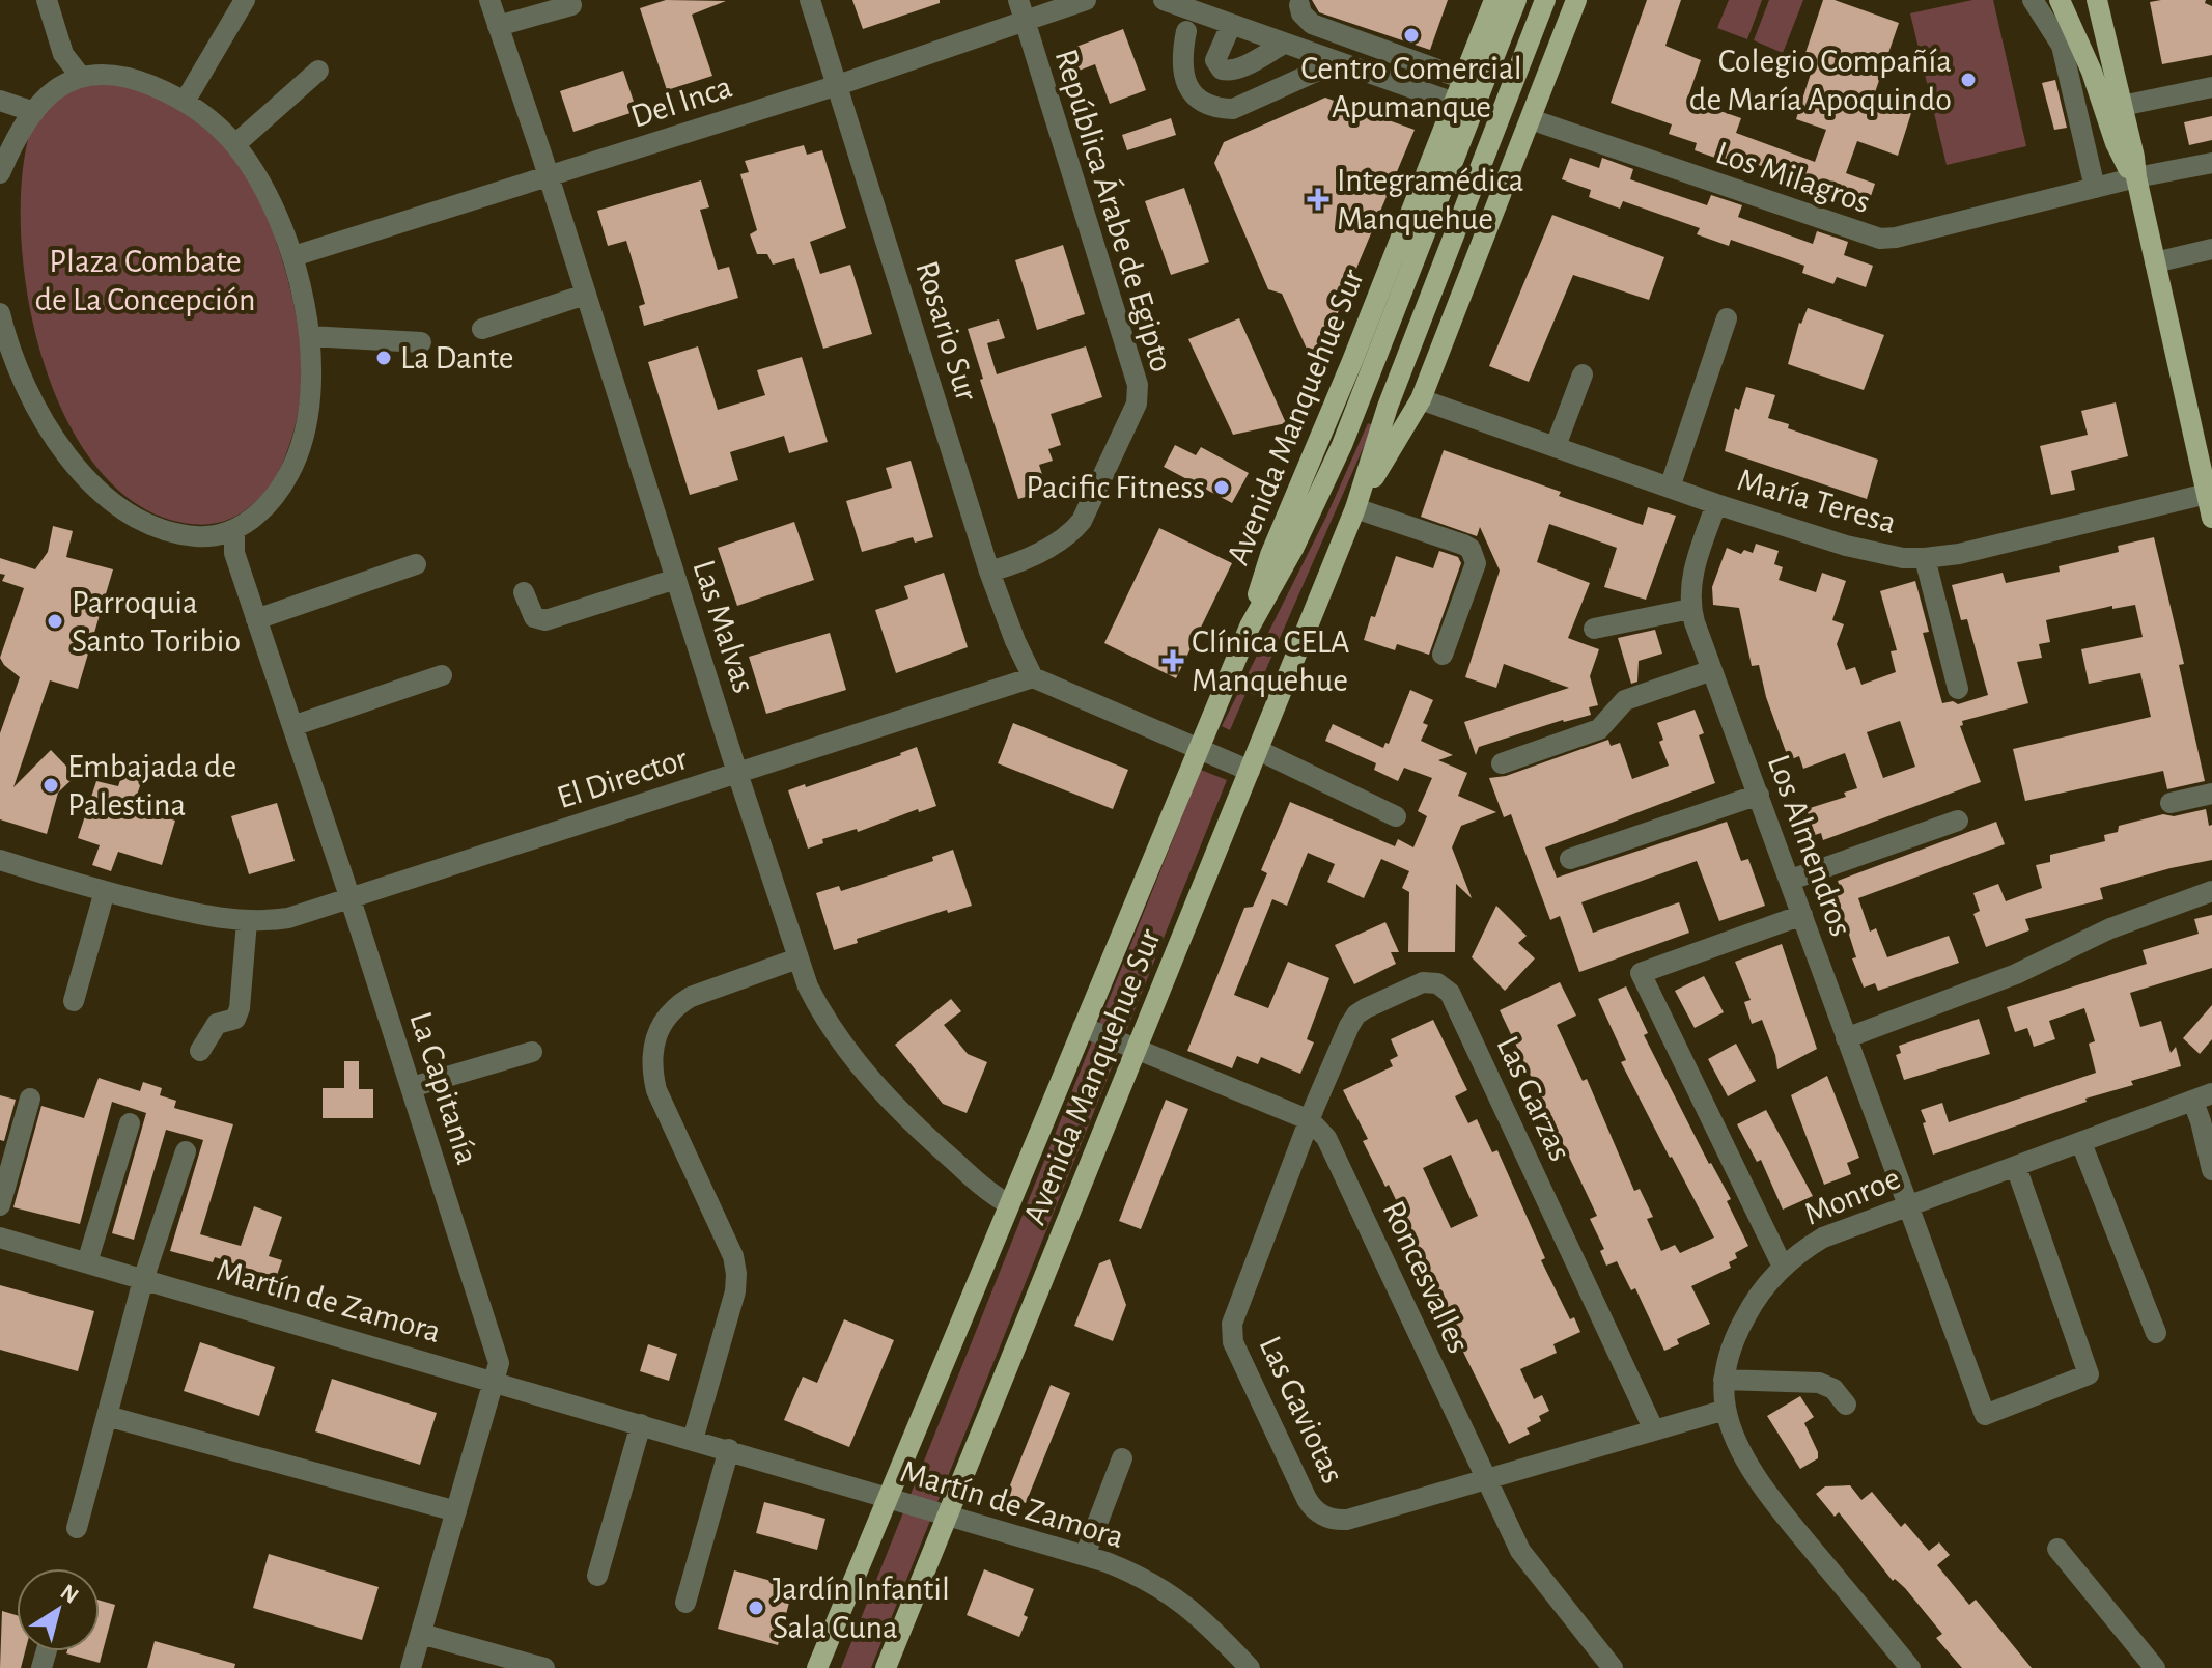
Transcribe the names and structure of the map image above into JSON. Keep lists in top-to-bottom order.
{
  "streets": {
    "main road": ["Avenida Manquehue Sur"],
    "street": [
      "Del Inca",
      "Los Milagros",
      "República Árabe de Egipto",
      "Rosario Sur",
      "María Teresa",
      "Las Malvas",
      "El Director",
      "Los Almendros",
      "La Capitanía",
      "Las Garzas",
      "Monroe",
      "Roncesvalles",
      "Martín de Zamora",
      "Las Gaviotas"
    ]
  },
  "crossings": [
    ["Del Inca", "República Árabe de Egipto"],
    ["Del Inca", "Rosario Sur"],
    ["Del Inca", "Las Malvas"],
    ["Los Milagros", "Avenida Manquehue Sur"],
    ["República Árabe de Egipto", "Rosario Sur"],
    ["Rosario Sur", "El Director"],
    ["Avenida Manquehue Sur", "María Teresa"],
    ["Avenida Manquehue Sur", "Las Malvas"],
    ["Avenida Manquehue Sur", "Martín de Zamora"],
    ["María Teresa", "Los Almendros"],
    ["Las Malvas", "El Director"],
    ["El Director", "La Capitanía"],
    ["Los Almendros", "Monroe"],
    ["La Capitanía", "Martín de Zamora"],
    ["Las Garzas", "Roncesvalles"],
    ["Las Garzas", "Las Gaviotas"],
    ["Monroe", "Las Gaviotas"],
    ["Roncesvalles", "Las Gaviotas"]
  ],
  "parks": ["Plaza Combate de La Concepción"],
  "places": {
    "other": [
      "Centro Comercial Apumanque",
      "Colegio Compañía de María Apoquindo",
      "La Dante",
      "Pacific Fitness",
      "Parroquia Santo Toribio",
      "Embajada de Palestina",
      "Jardín Infantil Sala Cuna"
    ],
    "health": ["Integramédica Manquehue", "Clínica CELA Manquehue"]
  },
  "north": "top right"
}
